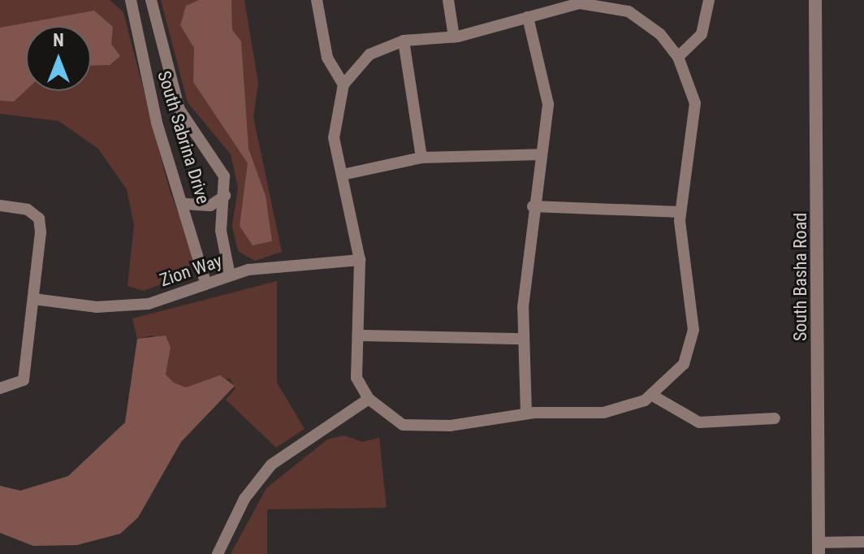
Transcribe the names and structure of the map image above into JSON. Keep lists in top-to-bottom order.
{
  "streets": {
    "street": ["South Sabrina Drive", "Zion Way", "South Basha Road"]
  },
  "crossings": [
    ["South Sabrina Drive", "Zion Way"]
  ],
  "north": "top"
}
